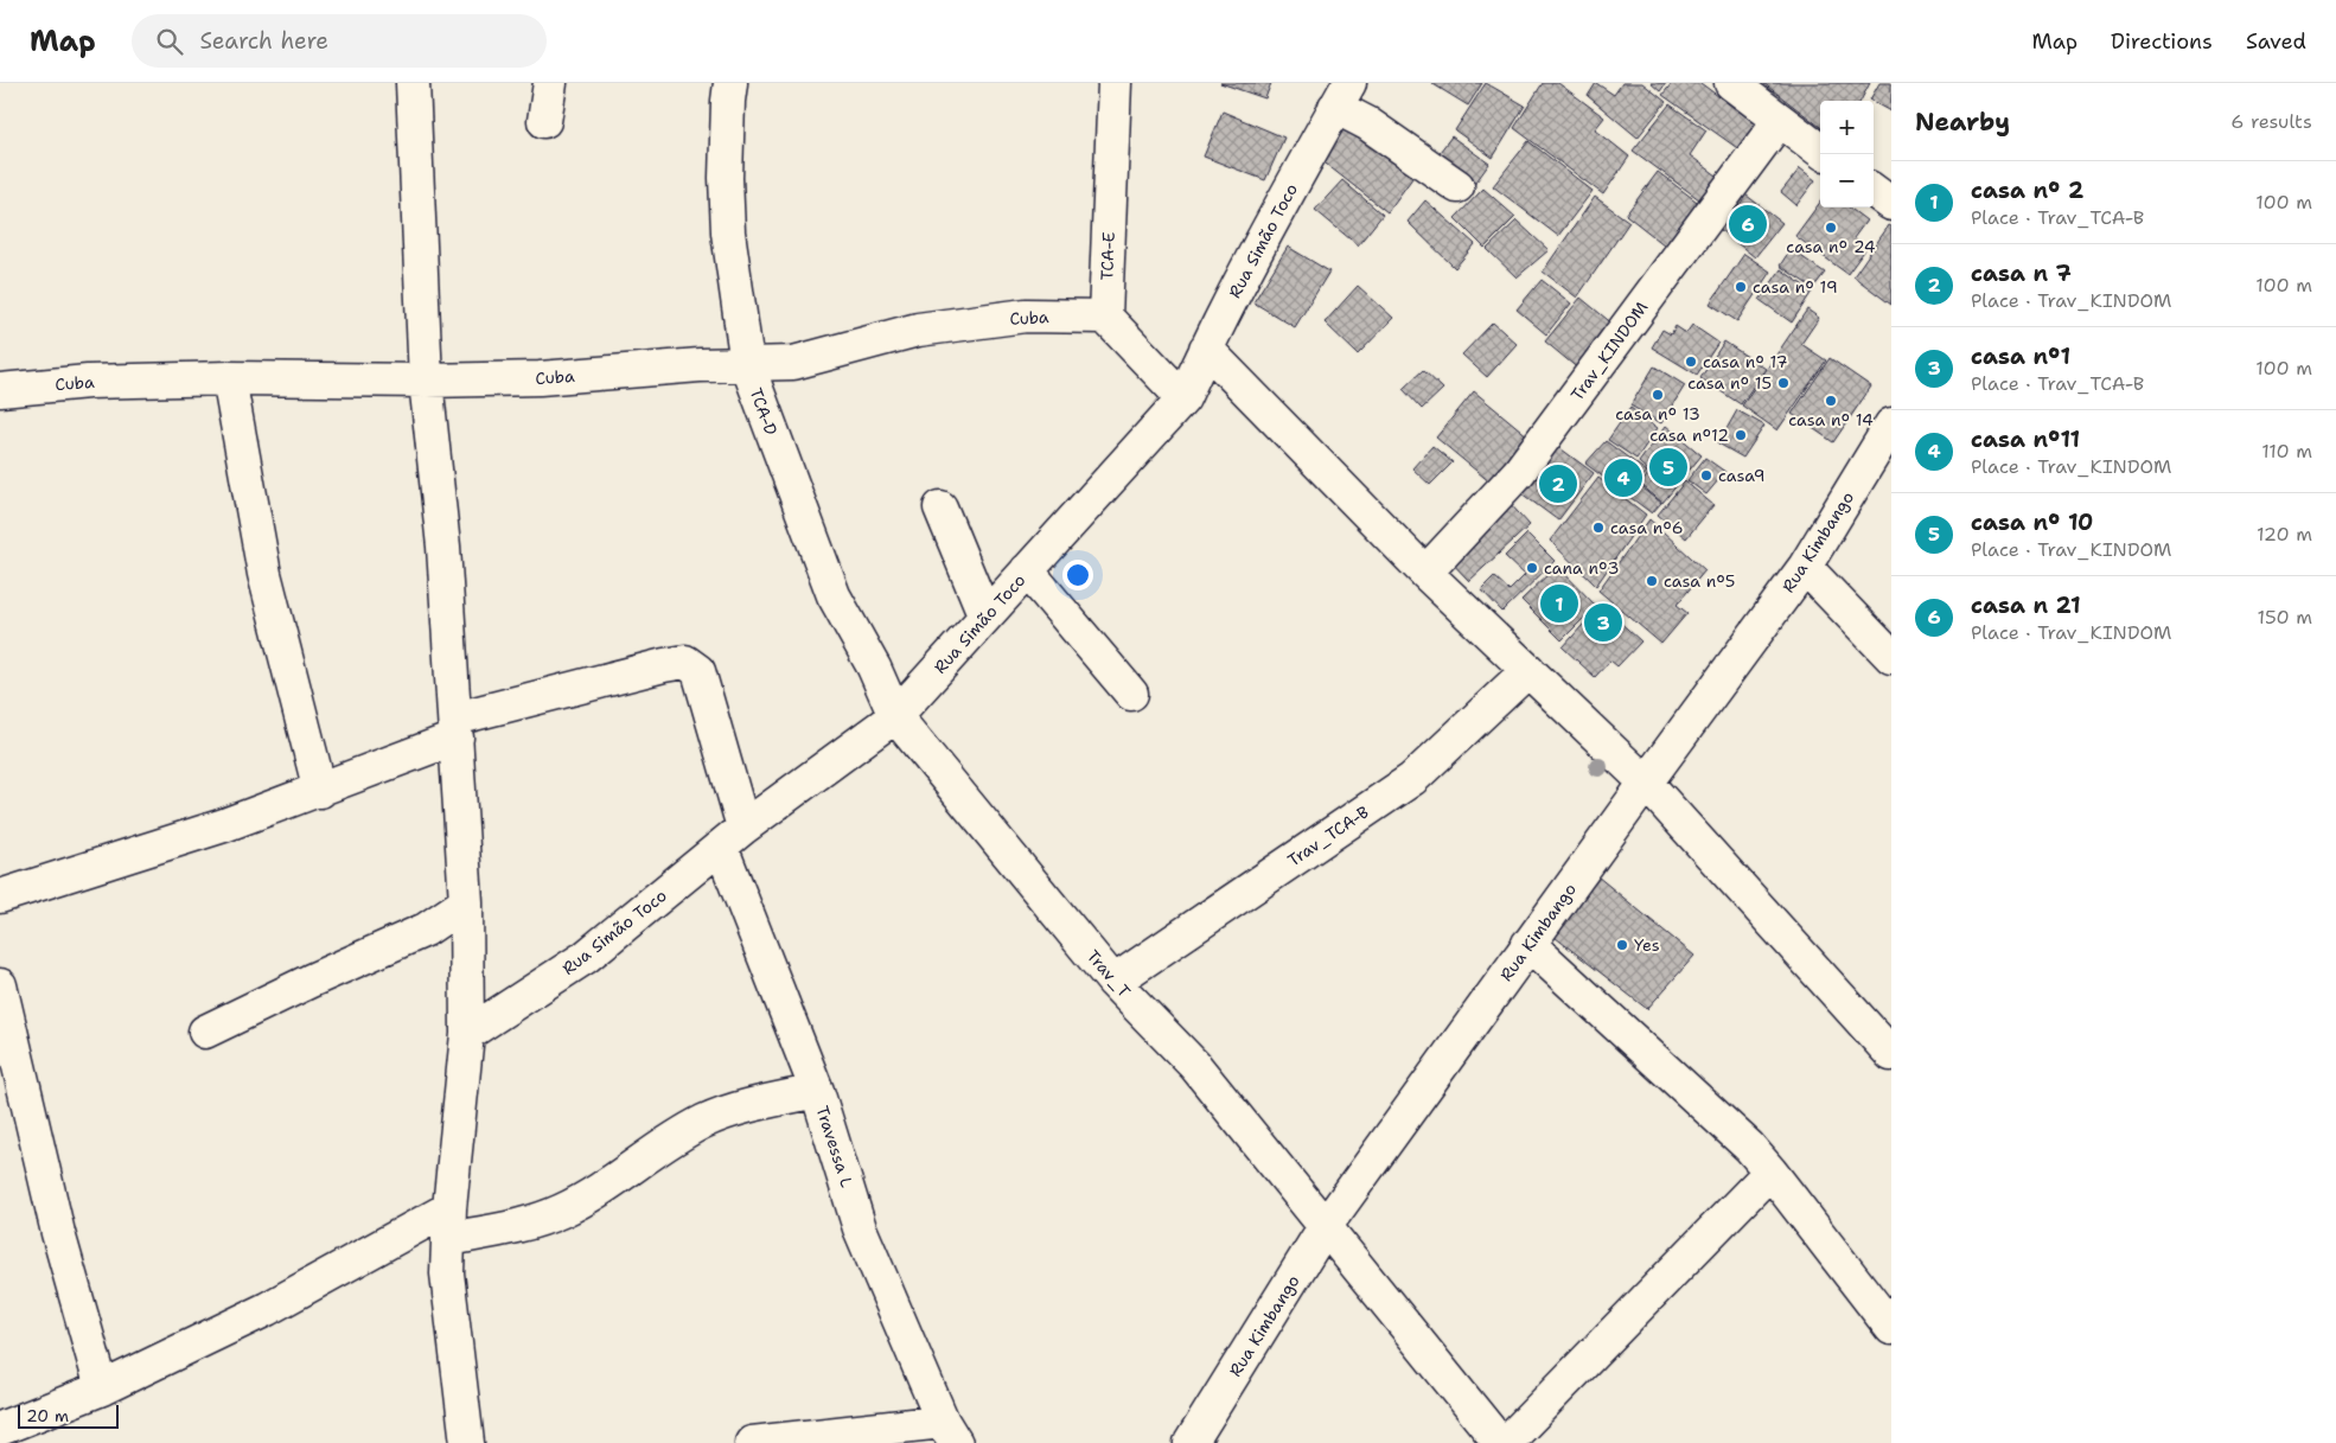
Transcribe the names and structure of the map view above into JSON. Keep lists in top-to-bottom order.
{
  "streets": {
    "street": [
      "Rua Simão Toco",
      "TCA-E",
      "Cuba",
      "Trav_KINDOM",
      "TCA-D",
      "Rua Kimbango",
      "Trav_TCA-B",
      "Trav_T",
      "Travessa L"
    ]
  },
  "crossings": [
    ["Rua Simão Toco", "TCA-D"],
    ["Rua Simão Toco", "Trav_T"],
    ["Rua Simão Toco", "Travessa L"],
    ["TCA-E", "Cuba"],
    ["Cuba", "TCA-D"],
    ["TCA-D", "Trav_T"],
    ["Rua Kimbango", "Trav_T"],
    ["Trav_TCA-B", "Trav_T"]
  ],
  "places": [
    "casa nº 24",
    "casa nº 19",
    "casa nº 17",
    "casa nº 15",
    "casa nº 13",
    "casa nº 14",
    "casa nº12",
    "casa9",
    "casa nº6",
    "cana nº3",
    "casa nº5",
    "Yes"
  ],
  "scale_bar": "20 m",
  "page": {
    "header": "Map",
    "search": "Search here",
    "nav": ["Map", "Directions", "Saved"],
    "heading": ["Nearby", "6 results"],
    "map_buttons": ["+", "−"],
    "list": [
      {
        "mark": "1",
        "name": "casa nº 2",
        "note": "Place · Trav_TCA-B",
        "value": "100 m"
      },
      {
        "mark": "2",
        "name": "casa n 7",
        "note": "Place · Trav_KINDOM",
        "value": "100 m"
      },
      {
        "mark": "3",
        "name": "casa nº1",
        "note": "Place · Trav_TCA-B",
        "value": "100 m"
      },
      {
        "mark": "4",
        "name": "casa nº11",
        "note": "Place · Trav_KINDOM",
        "value": "110 m"
      },
      {
        "mark": "5",
        "name": "casa nº 10",
        "note": "Place · Trav_KINDOM",
        "value": "120 m"
      },
      {
        "mark": "6",
        "name": "casa n 21",
        "note": "Place · Trav_KINDOM",
        "value": "150 m"
      }
    ],
    "pins": [
      "6",
      "5",
      "4",
      "2",
      "1",
      "3"
    ],
    "scale": "20 m"
  }
}
